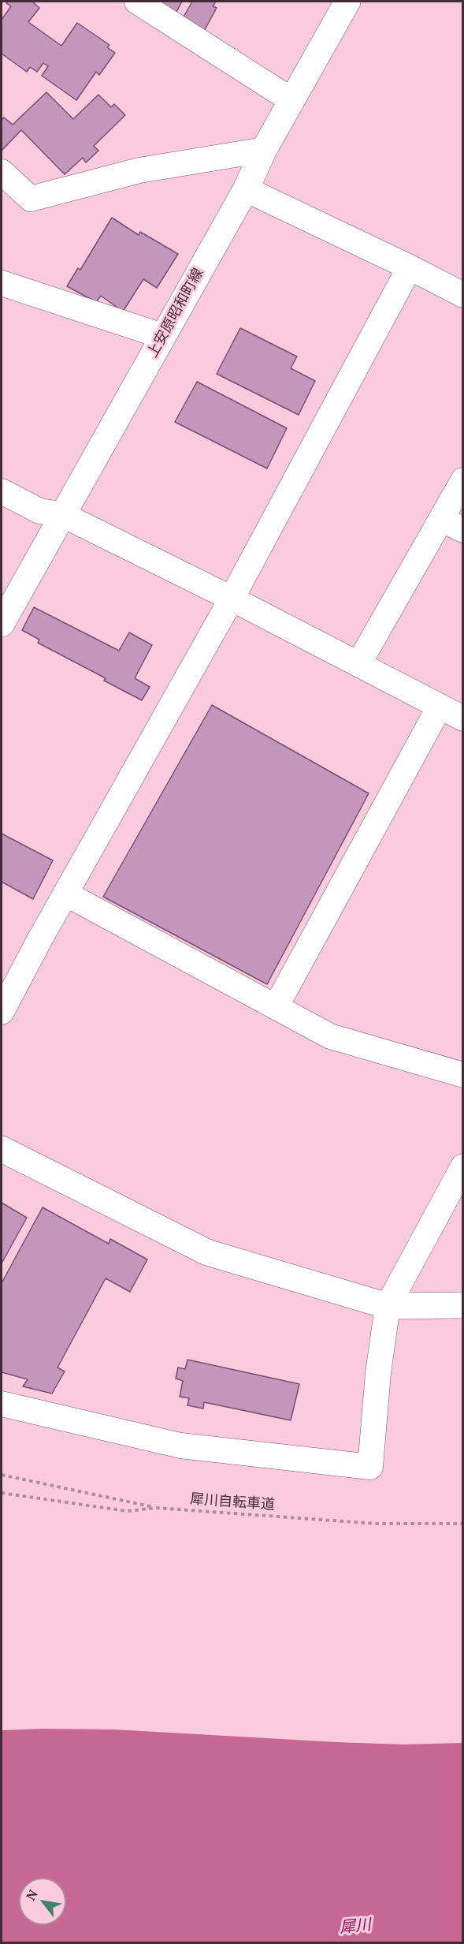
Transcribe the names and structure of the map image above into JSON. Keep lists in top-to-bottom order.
{
  "streets": {
    "main road": ["上安原昭和町線"],
    "path": ["犀川自転車道"]
  },
  "water": ["犀川"],
  "north": "top left"
}
